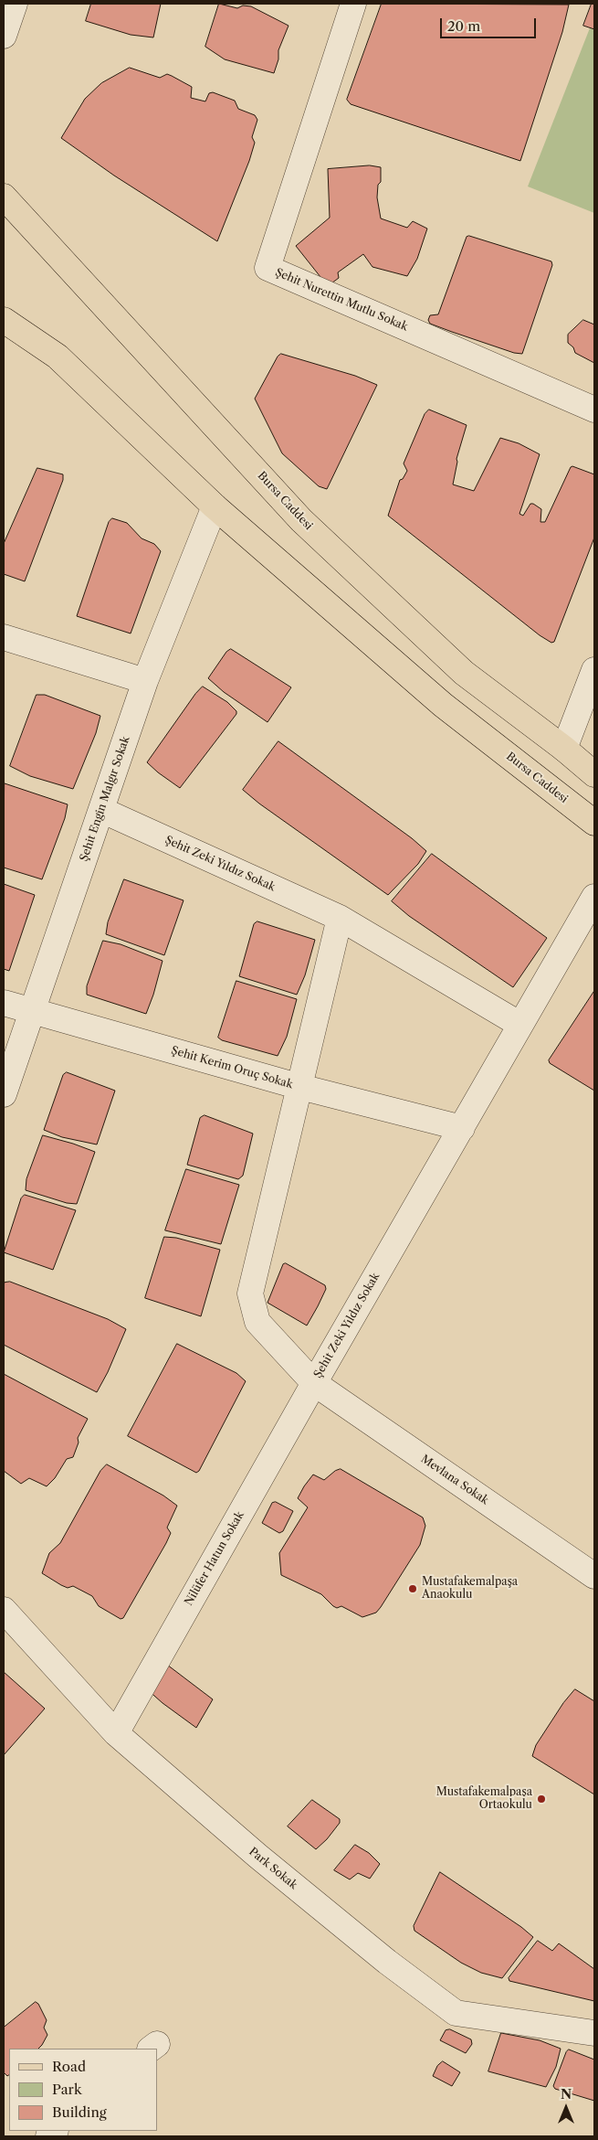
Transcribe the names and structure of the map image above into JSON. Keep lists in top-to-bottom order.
{
  "streets": {
    "main road": ["Bursa Caddesi"],
    "street": [
      "Şehit Nurettin Mutlu Sokak",
      "Şehit Engin Malgır Sokak",
      "Şehit Zeki Yıldız Sokak",
      "Şehit Kerim Oruç Sokak",
      "Mevlana Sokak",
      "Nilüfer Hatun Sokak",
      "Park Sokak"
    ]
  },
  "crossings": [
    ["Bursa Caddesi", "Şehit Engin Malgır Sokak"],
    ["Şehit Engin Malgır Sokak", "Şehit Zeki Yıldız Sokak"],
    ["Şehit Engin Malgır Sokak", "Şehit Kerim Oruç Sokak"],
    ["Şehit Zeki Yıldız Sokak", "Şehit Kerim Oruç Sokak"],
    ["Şehit Zeki Yıldız Sokak", "Mevlana Sokak"],
    ["Şehit Zeki Yıldız Sokak", "Nilüfer Hatun Sokak"],
    ["Mevlana Sokak", "Nilüfer Hatun Sokak"],
    ["Nilüfer Hatun Sokak", "Park Sokak"]
  ],
  "places": ["Mustafakemalpaşa Anaokulu", "Mustafakemalpaşa Ortaokulu"],
  "legend": ["Road", "Park", "Building"],
  "scale_bar": "20 m",
  "north": "top"
}
